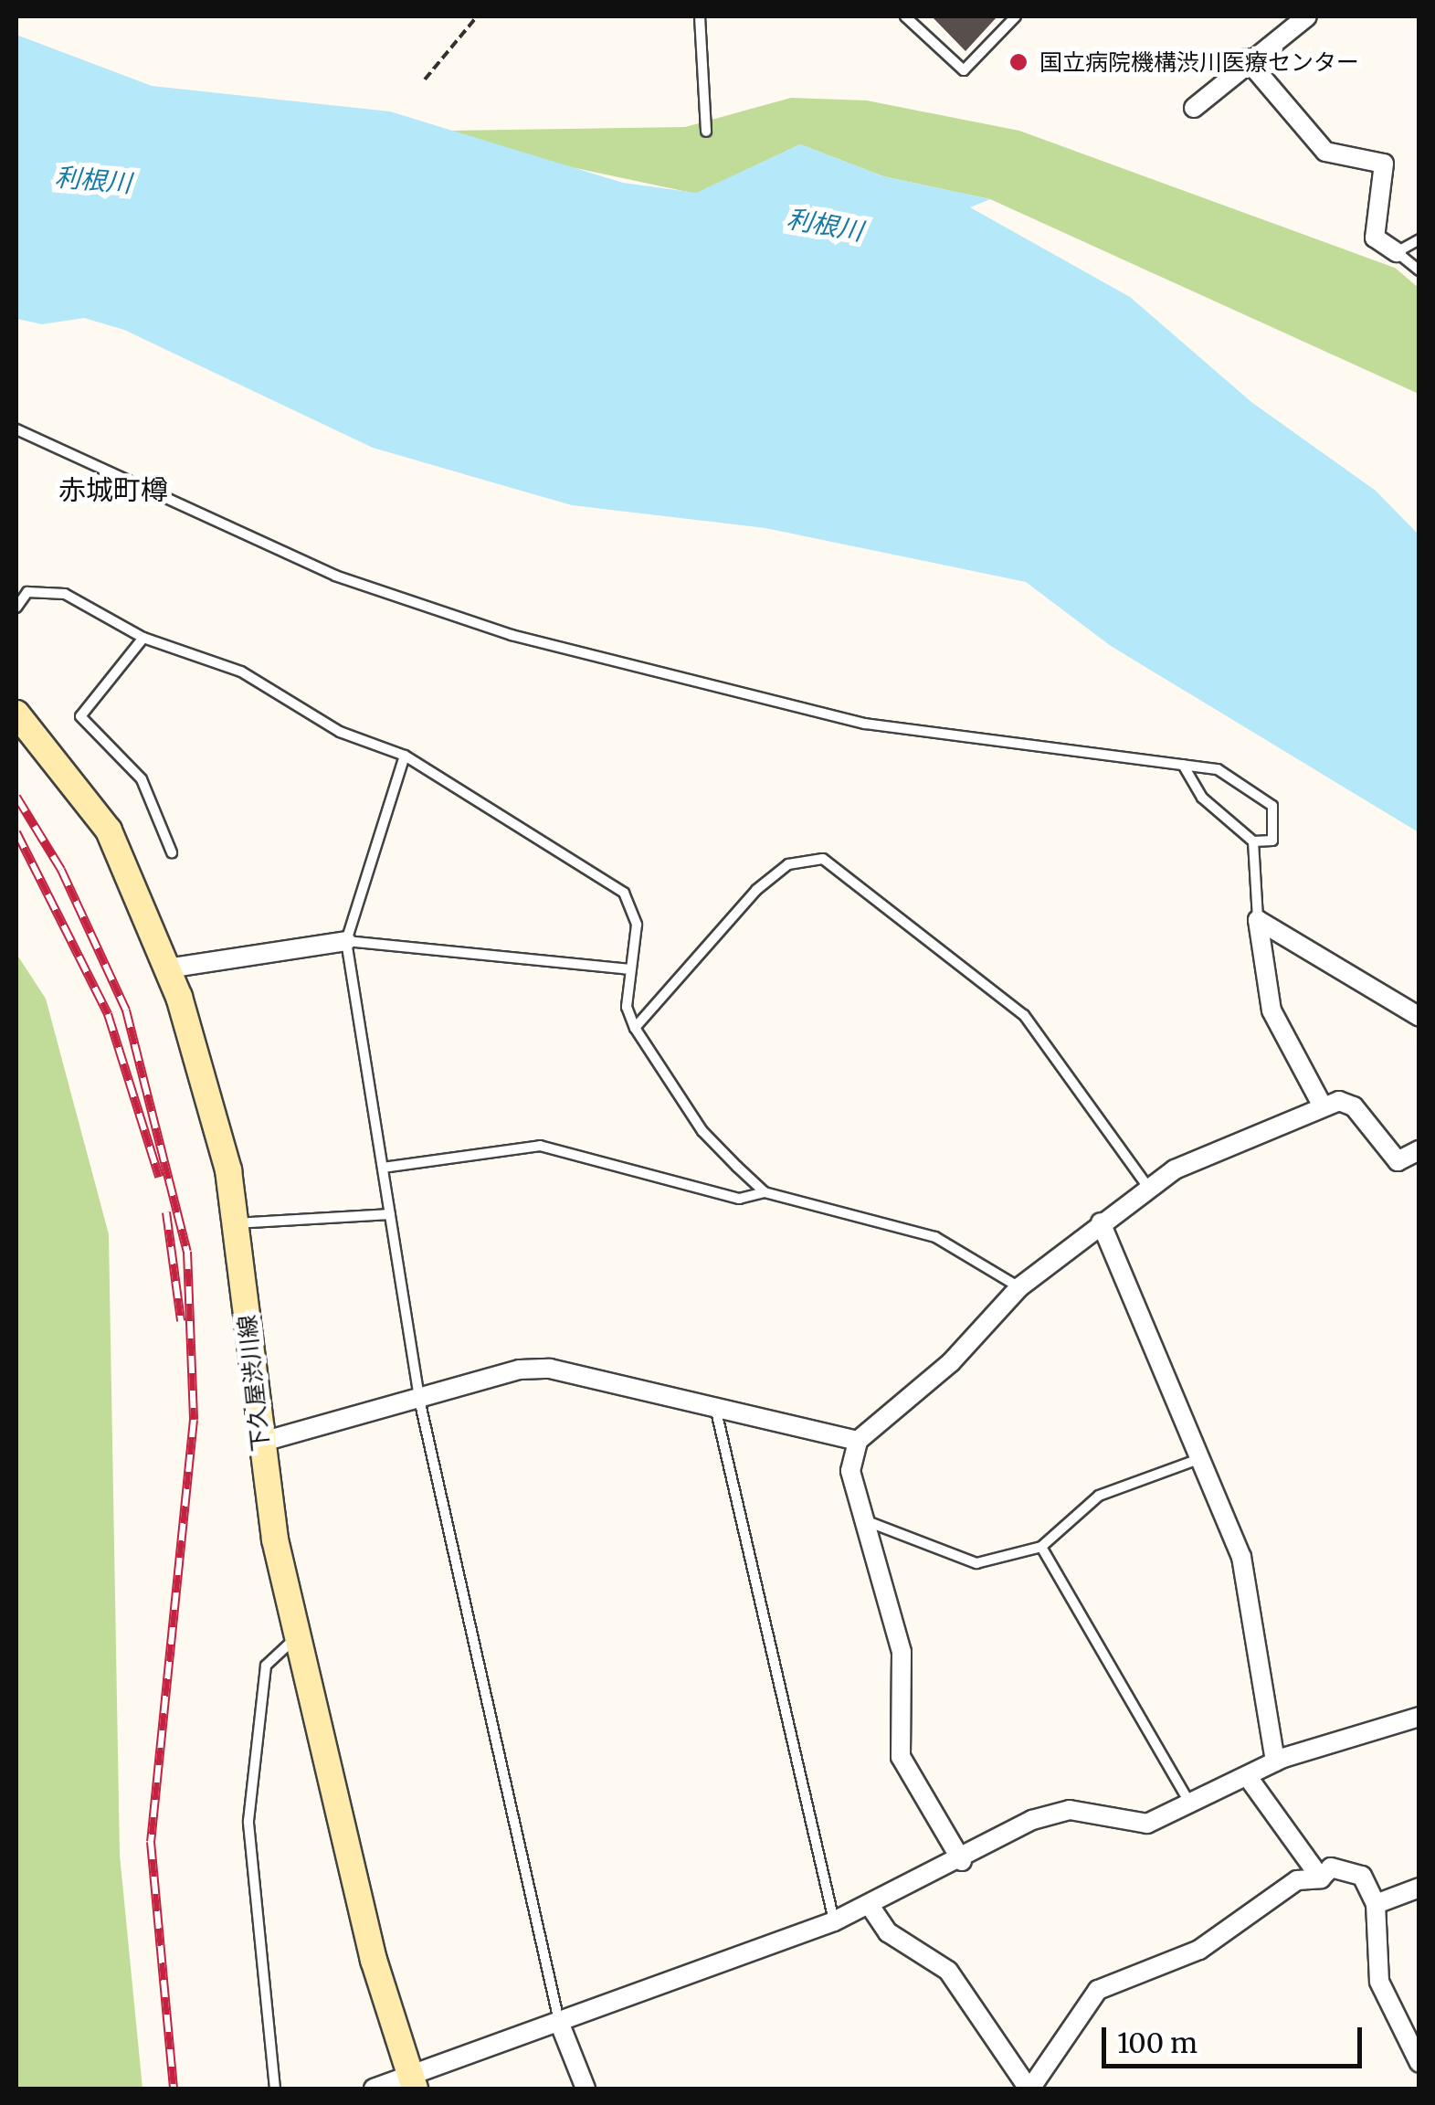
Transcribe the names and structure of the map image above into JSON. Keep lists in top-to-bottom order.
{
  "streets": {
    "main road": ["下久屋渋川線"]
  },
  "districts": ["赤城町樽"],
  "water": ["利根川"],
  "places": ["国立病院機構渋川医療センター"],
  "scale_bar": "100 m"
}
